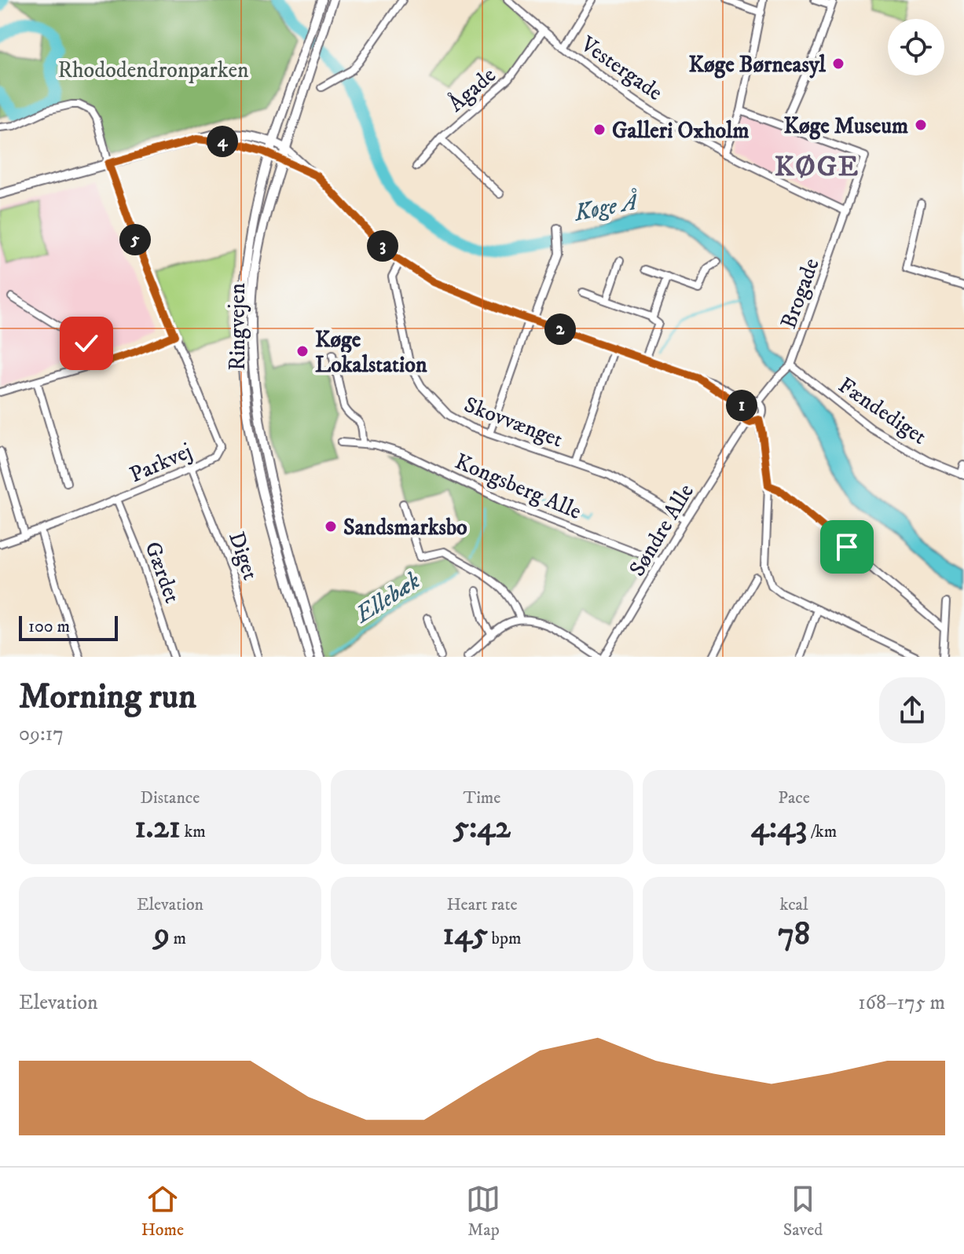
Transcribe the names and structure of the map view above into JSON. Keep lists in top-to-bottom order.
{
  "streets": {
    "main road": ["Ringvejen"],
    "street": [
      "Vestergade",
      "Ågade",
      "Brogade",
      "Fændediget",
      "Skovvænget",
      "Parkvej",
      "Kongsberg Alle",
      "Søndre Alle",
      "Diget",
      "Gærdet"
    ]
  },
  "crossings": [
    ["Vestergade", "Ågade"],
    ["Vestergade", "Brogade"],
    ["Brogade", "Fændediget"],
    ["Brogade", "Søndre Alle"],
    ["Skovvænget", "Søndre Alle"],
    ["Parkvej", "Diget"],
    ["Parkvej", "Gærdet"],
    ["Kongsberg Alle", "Søndre Alle"]
  ],
  "districts": ["KØGE"],
  "water": ["Køge Å", "Ellebæk"],
  "parks": ["Rhododendronparken"],
  "places": [
    "Køge Børneasyl",
    "Køge Museum",
    "Galleri Oxholm",
    "Køge Lokalstation",
    "Sandsmarksbo"
  ],
  "scale_bar": "100 m",
  "page": {
    "pins": [
      "4",
      "5",
      "3",
      "2",
      "1"
    ],
    "scale": "100 m",
    "heading": ["Morning run", "09:17"],
    "stats": [
      ["Distance", "1.21 km"],
      ["Time", "5:42"],
      ["Pace", "4:43 /km"],
      ["Elevation", "9 m"],
      ["Heart rate", "145 bpm"],
      ["kcal", "78"]
    ],
    "chart": ["Elevation", "168–175 m"],
    "tabs": ["Home", "Map", "Saved"]
  }
}
